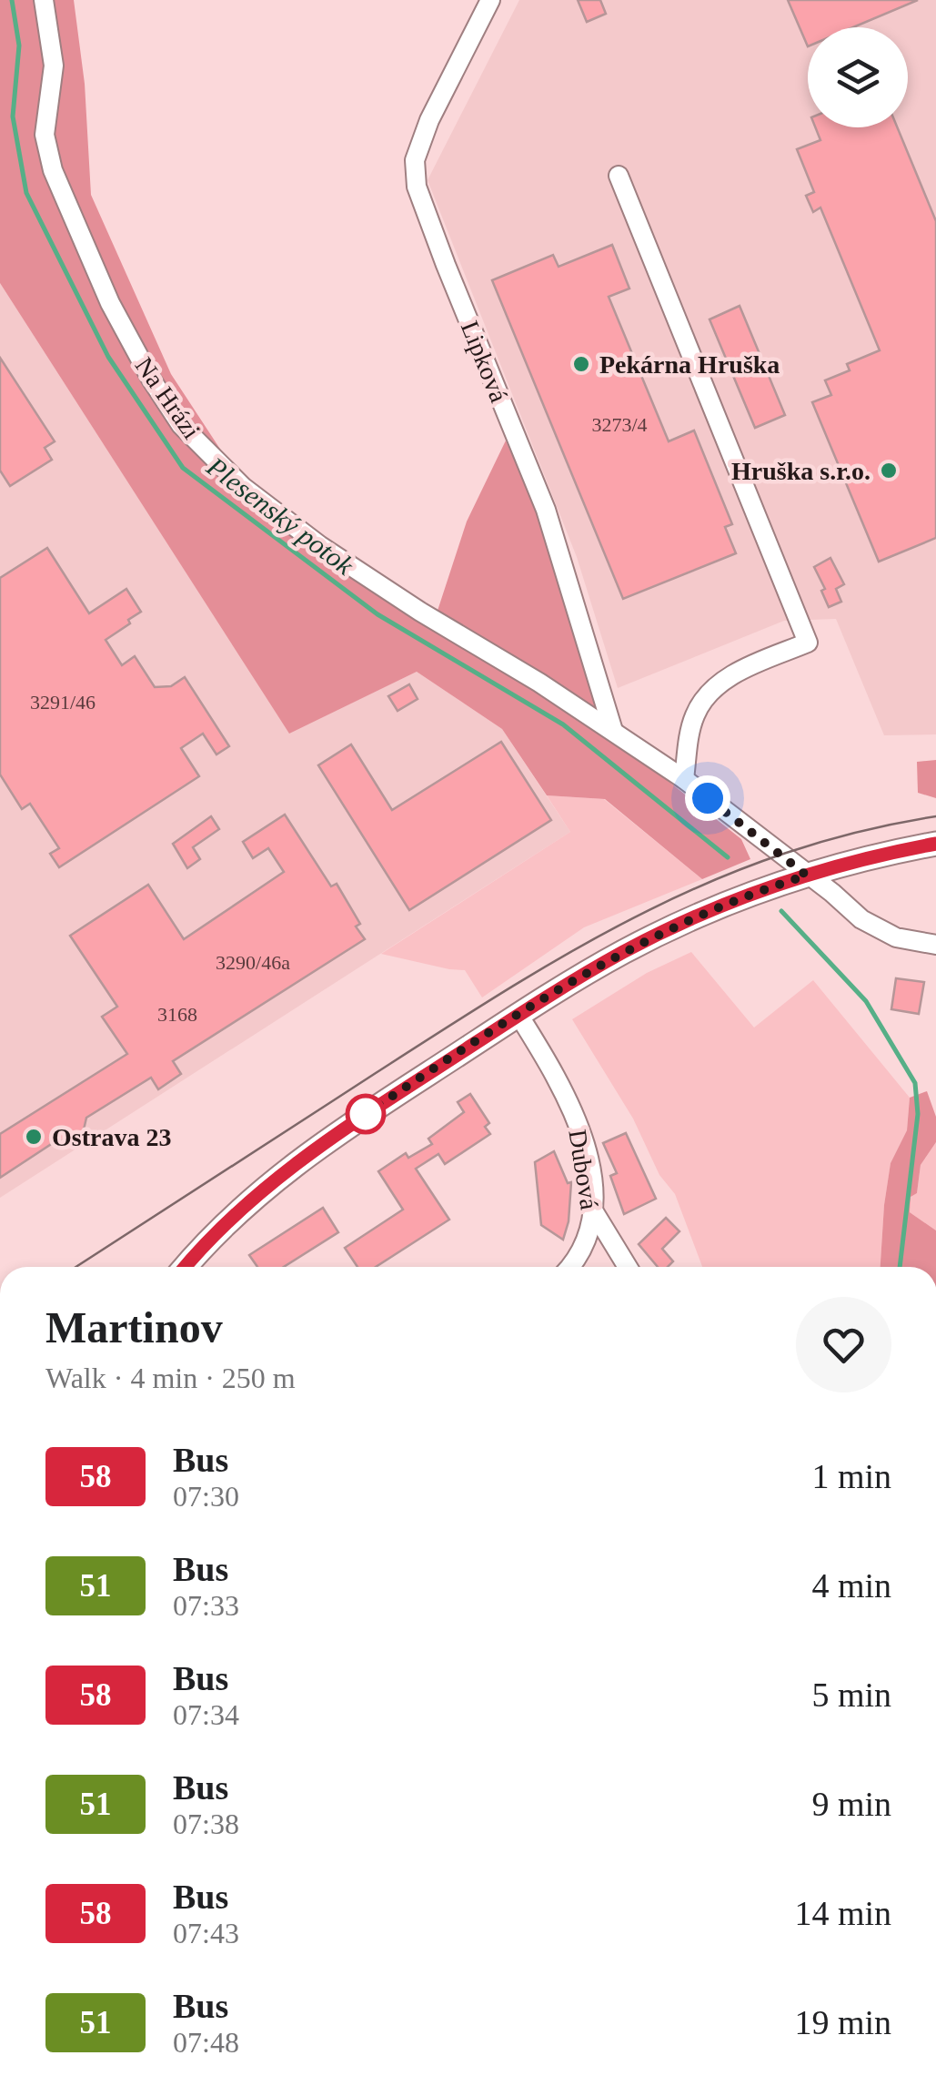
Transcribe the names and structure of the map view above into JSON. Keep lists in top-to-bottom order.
{
  "streets": {
    "street": ["Lipková", "Na Hrázi", "Dubová"]
  },
  "crossings": [
    ["Lipková", "Na Hrázi"]
  ],
  "water": ["Plesenský potok"],
  "places": ["Pekárna Hruška", "Hruška s.r.o.", "Ostrava 23"],
  "lines": ["bus line 58"],
  "house_numbers": [
    "3273/4",
    "3291/46",
    "3290/46a",
    "3168"
  ],
  "page": {
    "heading": ["Martinov", "Walk · 4 min · 250 m"],
    "list": [
      {
        "mark": "58",
        "name": "Bus",
        "note": "07:30",
        "value": "1 min"
      },
      {
        "mark": "51",
        "name": "Bus",
        "note": "07:33",
        "value": "4 min"
      },
      {
        "mark": "58",
        "name": "Bus",
        "note": "07:34",
        "value": "5 min"
      },
      {
        "mark": "51",
        "name": "Bus",
        "note": "07:38",
        "value": "9 min"
      },
      {
        "mark": "58",
        "name": "Bus",
        "note": "07:43",
        "value": "14 min"
      },
      {
        "mark": "51",
        "name": "Bus",
        "note": "07:48",
        "value": "19 min"
      }
    ]
  }
}
